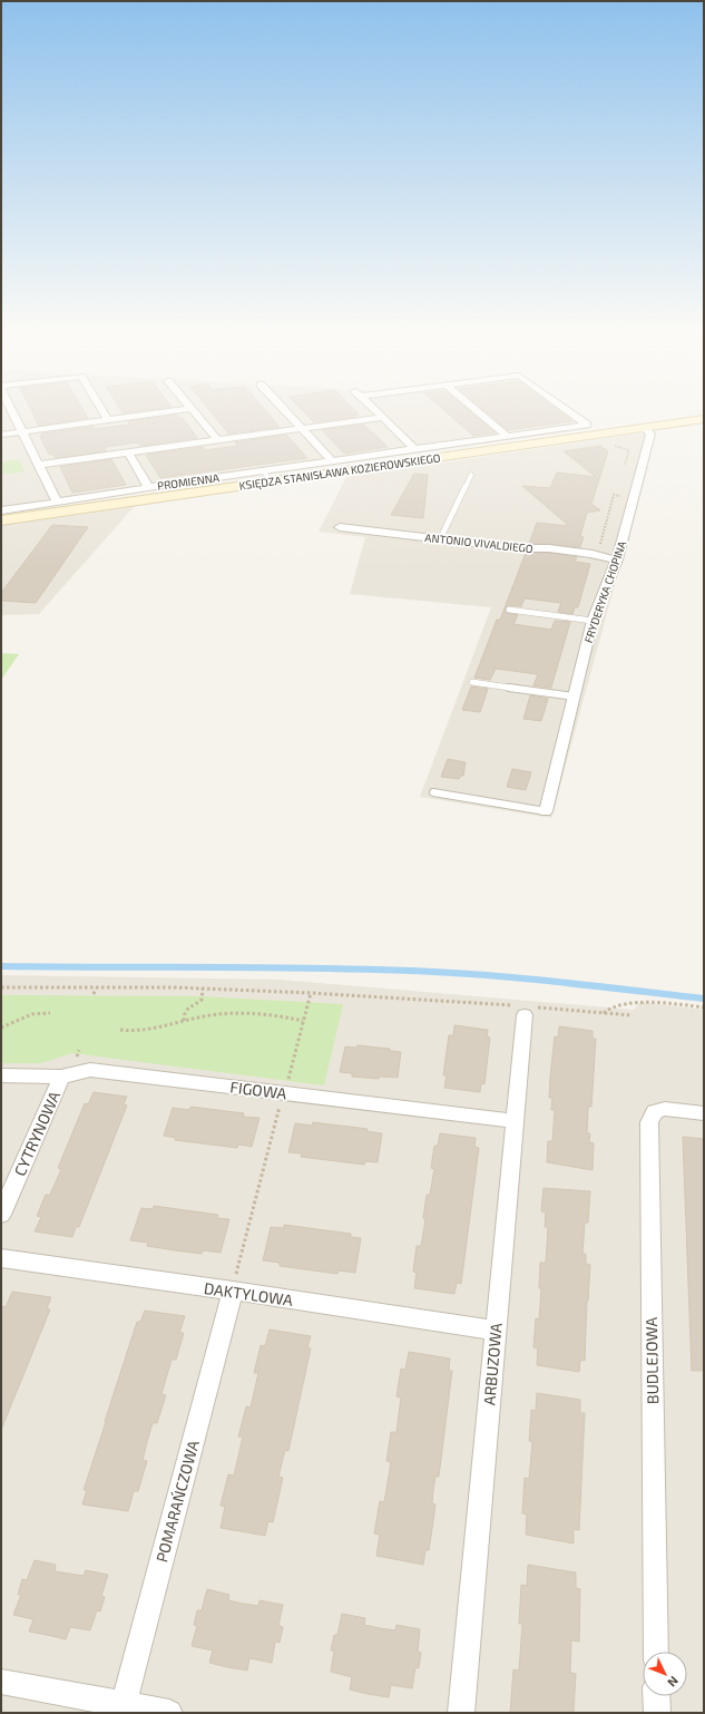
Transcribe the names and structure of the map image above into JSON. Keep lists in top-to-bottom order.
{
  "streets": {
    "street": [
      "KSIĘDZA STANISŁAWA KOZIEROWSKIEGO",
      "PROMIENNA",
      "ANTONIO VIVALDIEGO",
      "FRYDERYKA CHOPINA",
      "FIGOWA",
      "CYTRYNOWA",
      "DAKTYLOWA",
      "BUDLEJOWA",
      "ARBUZOWA",
      "POMARAŃCZOWA"
    ]
  },
  "crossings": [
    ["KSIĘDZA STANISŁAWA KOZIEROWSKIEGO", "PROMIENNA"],
    ["KSIĘDZA STANISŁAWA KOZIEROWSKIEGO", "FRYDERYKA CHOPINA"],
    ["ANTONIO VIVALDIEGO", "FRYDERYKA CHOPINA"],
    ["FIGOWA", "CYTRYNOWA"],
    ["FIGOWA", "ARBUZOWA"],
    ["DAKTYLOWA", "ARBUZOWA"],
    ["DAKTYLOWA", "POMARAŃCZOWA"]
  ],
  "north": "bottom right"
}
